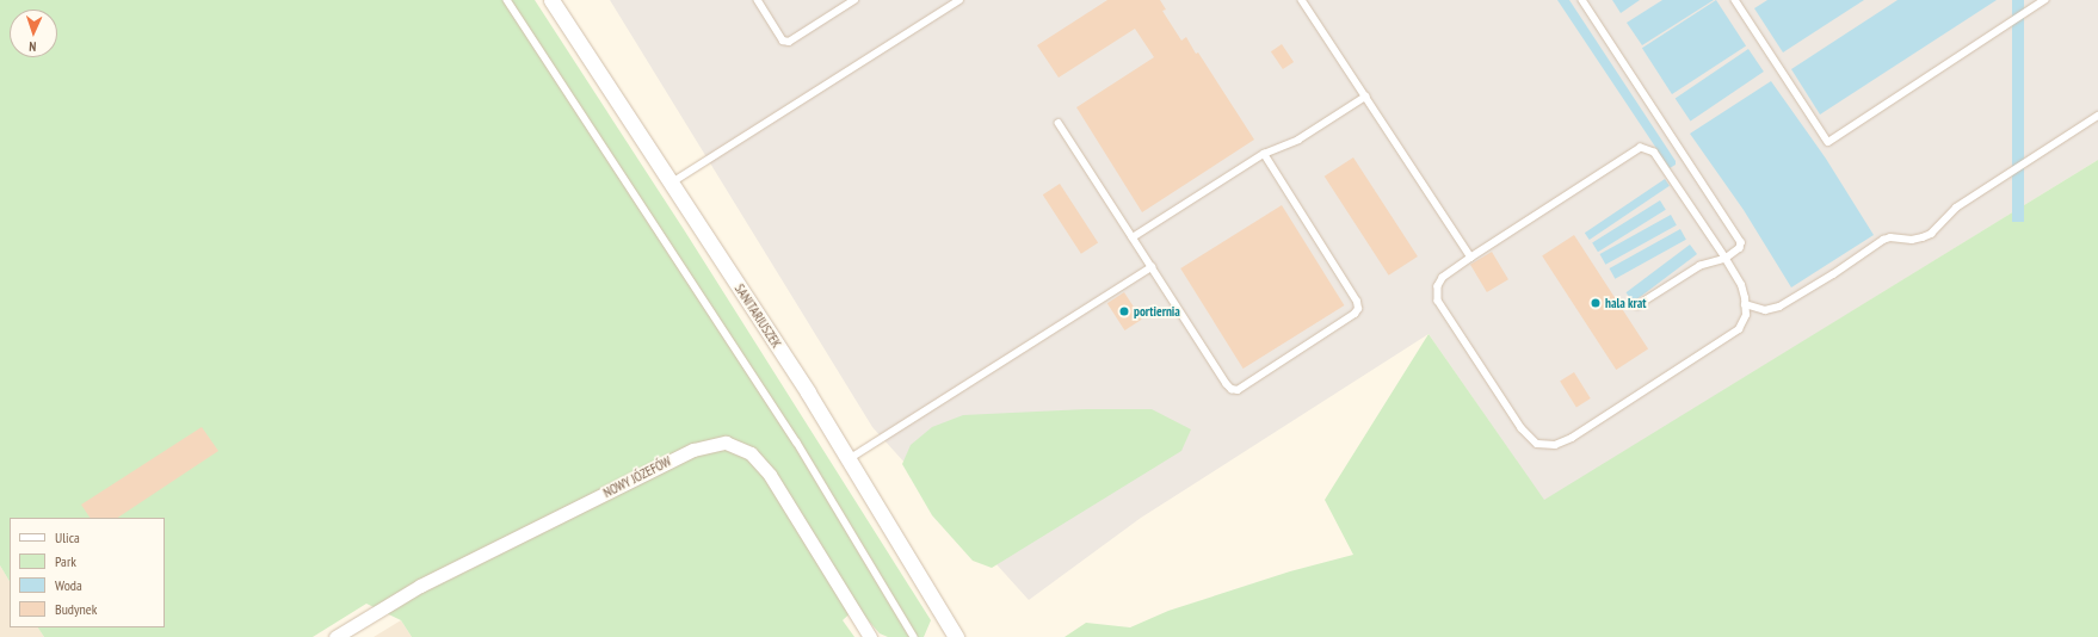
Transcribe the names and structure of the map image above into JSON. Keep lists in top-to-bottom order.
{
  "streets": {
    "street": ["SANITARIUSZEK", "NOWY JÓZEFÓW"]
  },
  "places": ["hala krat", "portiernia"],
  "legend": [
    "Ulica",
    "Park",
    "Woda",
    "Budynek"
  ],
  "north": "bottom"
}
